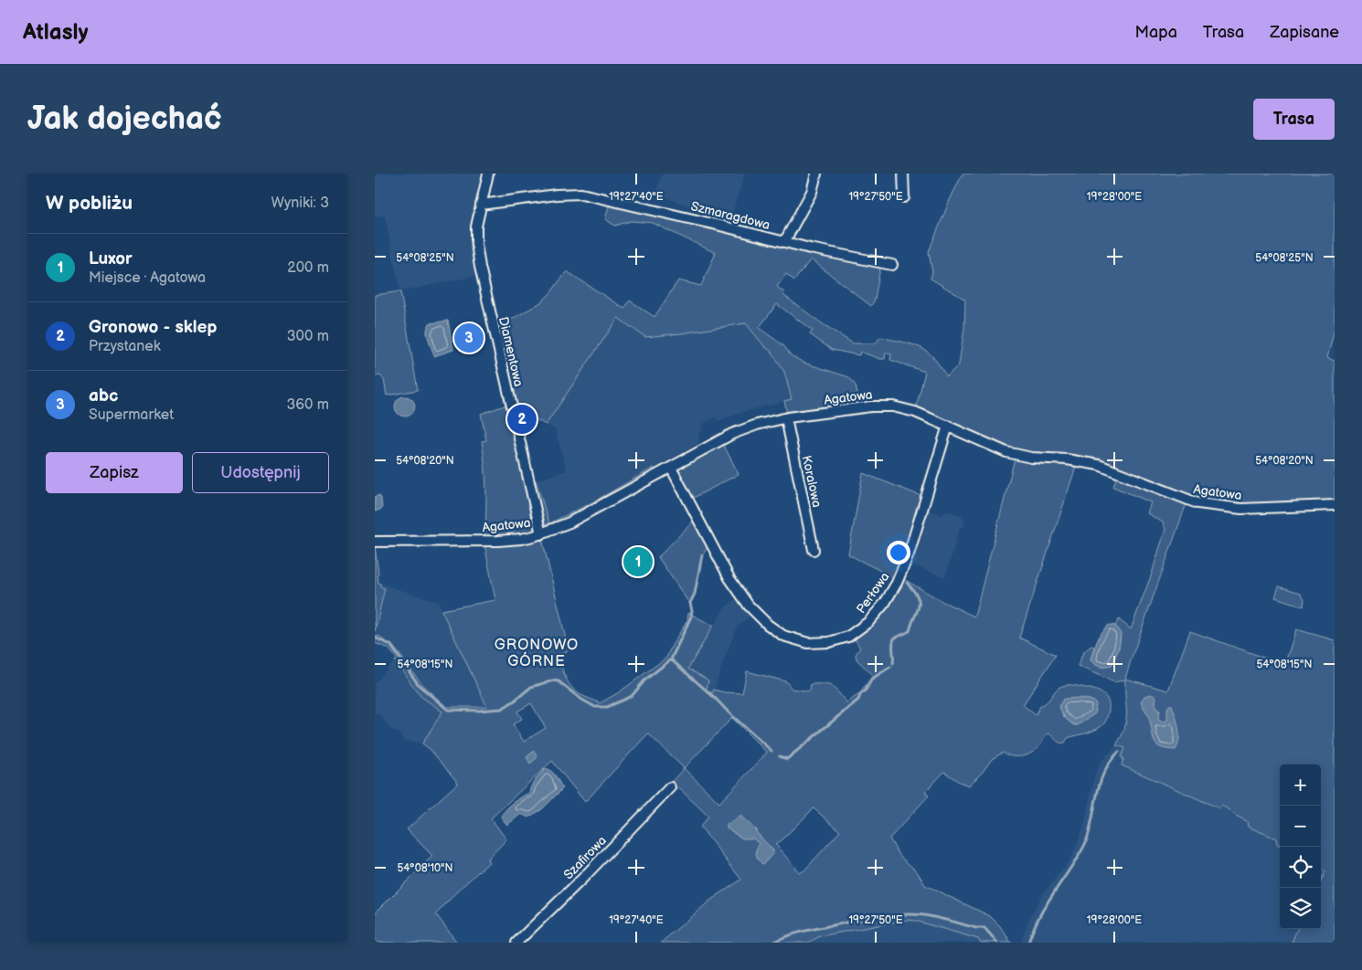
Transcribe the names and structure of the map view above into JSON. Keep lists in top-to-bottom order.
{
  "streets": {
    "street": [
      "Szmaragdowa",
      "Diamentowa",
      "Agatowa",
      "Koralowa",
      "Perłowa",
      "Szafirowa"
    ]
  },
  "crossings": [
    ["Szmaragdowa", "Diamentowa"],
    ["Diamentowa", "Agatowa"],
    ["Agatowa", "Koralowa"],
    ["Agatowa", "Perłowa"]
  ],
  "districts": ["GRONOWO GÓRNE"],
  "page": {
    "header": "Atlasly",
    "nav": ["Mapa", "Trasa", "Zapisane"],
    "buttons": [
      "Trasa",
      ["Zapisz", "Udostępnij"]
    ],
    "title": "Jak dojechać",
    "heading": ["W pobliżu", "Wyniki: 3"],
    "list": [
      {
        "mark": "1",
        "name": "Luxor",
        "note": "Miejsce · Agatowa",
        "value": "200 m"
      },
      {
        "mark": "2",
        "name": "Gronowo - sklep",
        "note": "Przystanek",
        "value": "300 m"
      },
      {
        "mark": "3",
        "name": "abc",
        "note": "Supermarket",
        "value": "360 m"
      }
    ],
    "pins": ["3", "2", "1"],
    "map_buttons": ["+", "−"]
  },
  "coordinates": [
    "19°27'40\"E",
    "19°27'50\"E",
    "19°28'00\"E",
    "54°08'25\"N",
    "54°08'20\"N",
    "54°08'15\"N",
    "54°08'10\"N"
  ]
}
